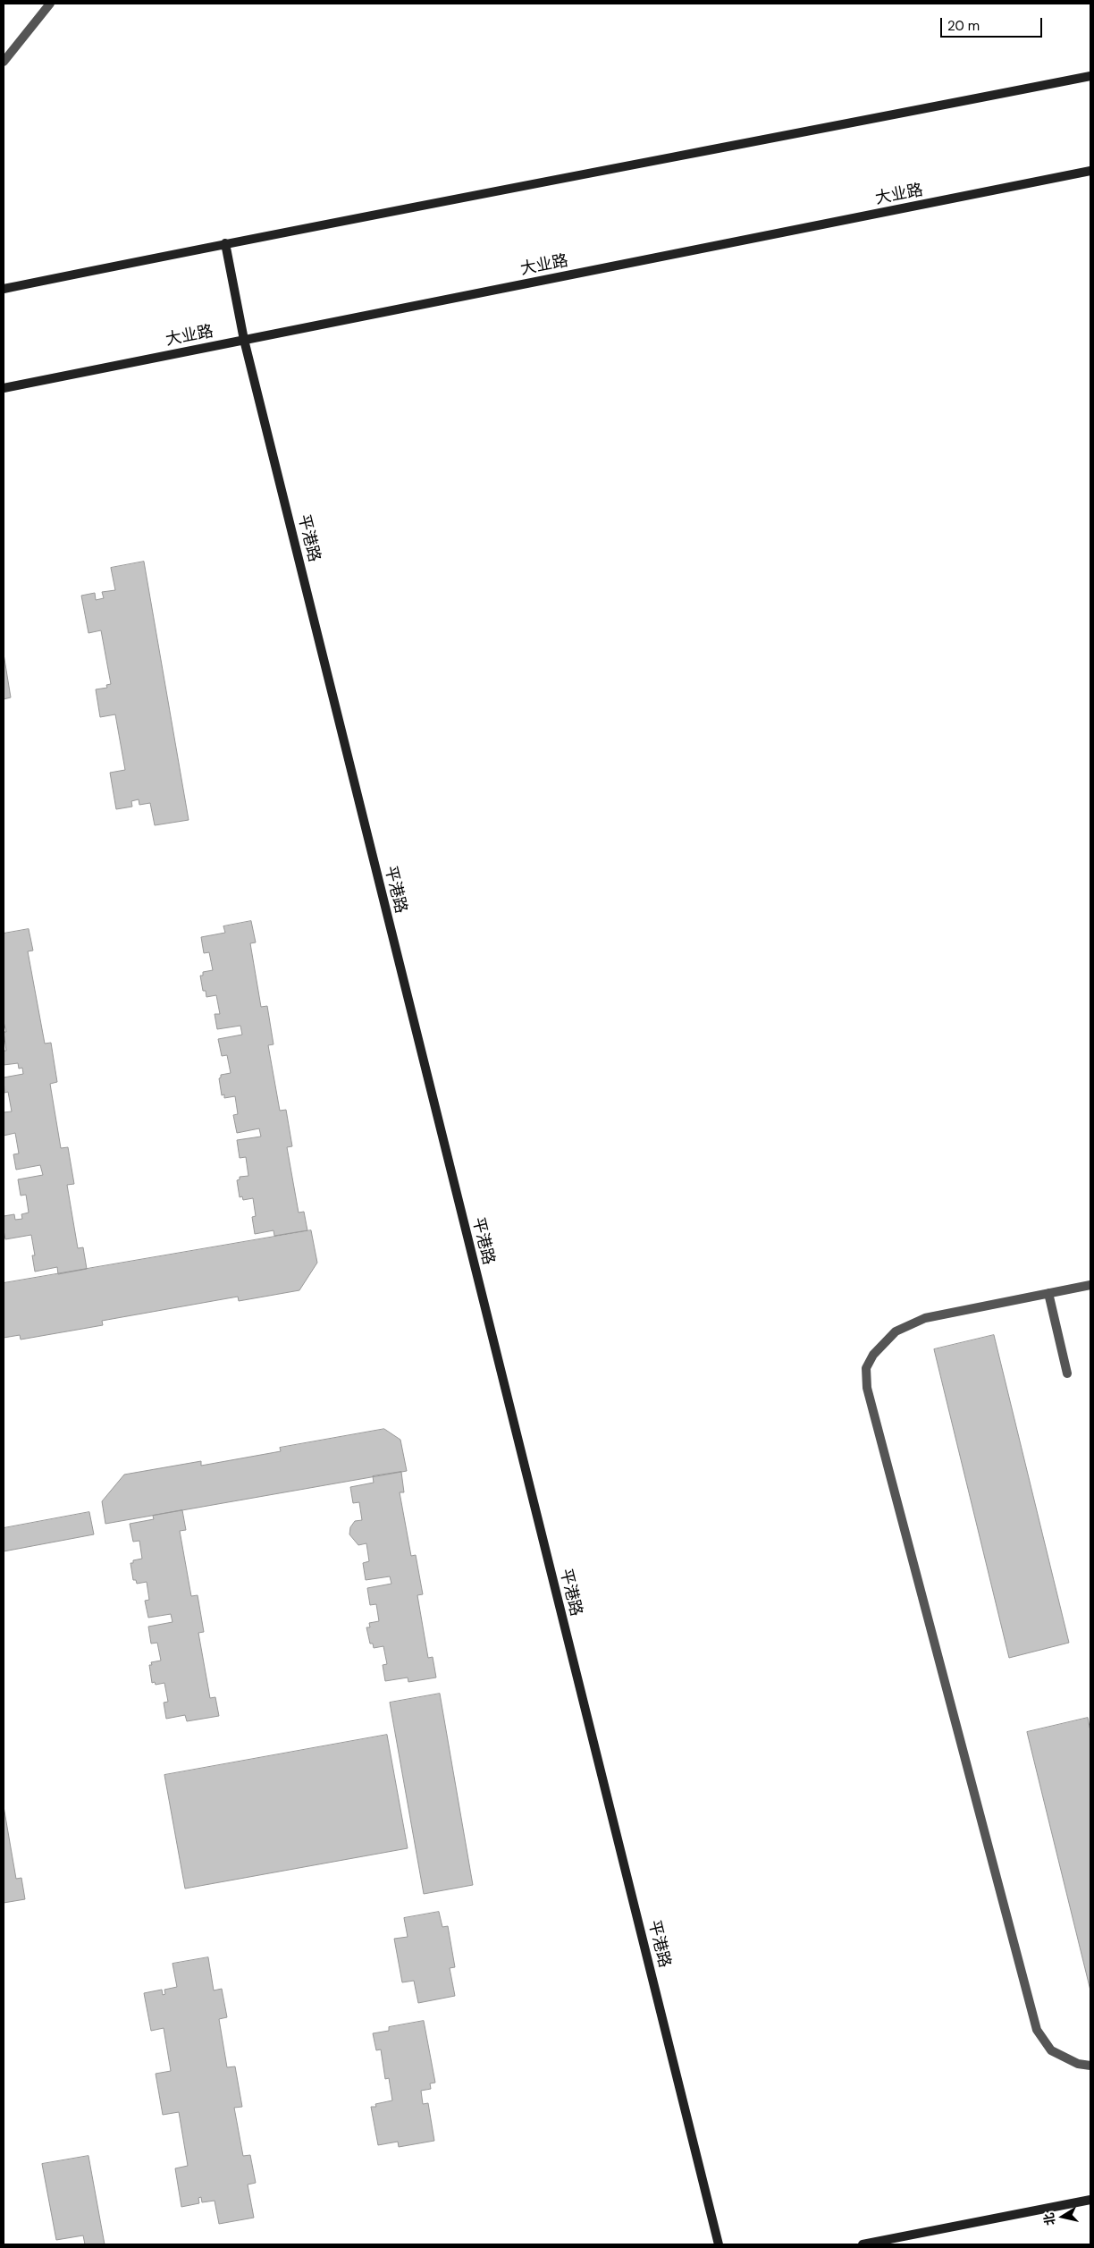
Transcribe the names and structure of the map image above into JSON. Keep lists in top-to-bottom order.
{
  "streets": {
    "street": ["大业路", "平港路"]
  },
  "crossings": [
    ["大业路", "平港路"]
  ],
  "scale_bar": "20 m",
  "north": "left"
}
